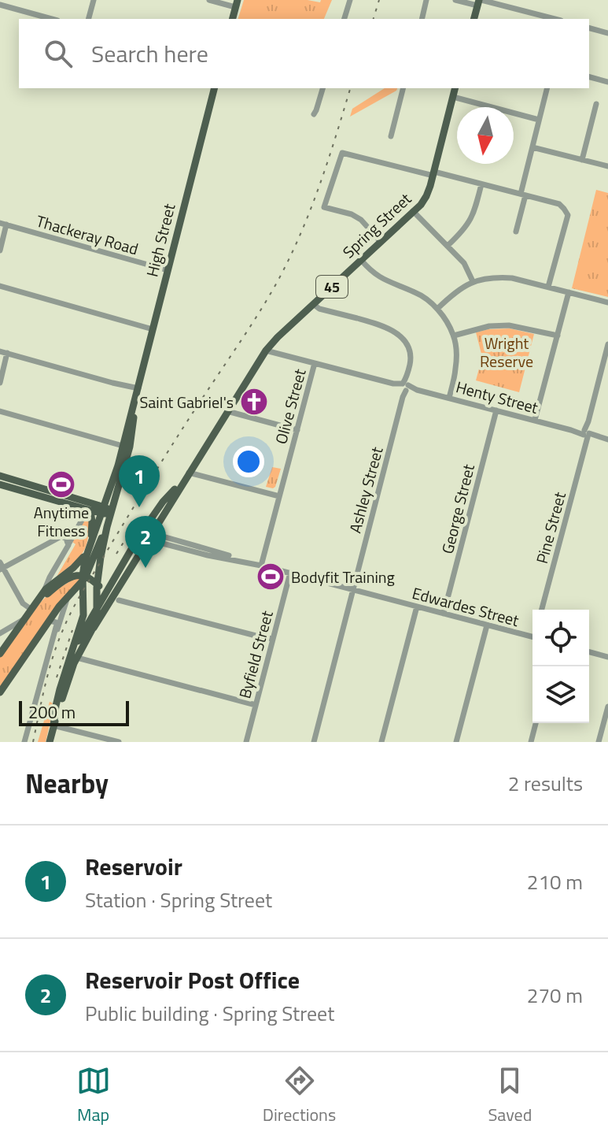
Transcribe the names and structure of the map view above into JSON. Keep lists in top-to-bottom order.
{
  "streets": {
    "main road": ["Spring Street", "High Street", "45"],
    "street": [
      "Thackeray Road",
      "Henty Street",
      "Olive Street",
      "Ashley Street",
      "George Street",
      "Pine Street",
      "Edwardes Street",
      "Byfield Street"
    ]
  },
  "crossings": [
    ["Spring Street", "High Street"],
    ["Spring Street", "Henty Street"],
    ["Spring Street", "Ashley Street"],
    ["Spring Street", "Edwardes Street"],
    ["Thackeray Road", "High Street"],
    ["Henty Street", "Olive Street"],
    ["Henty Street", "Ashley Street"],
    ["Henty Street", "George Street"],
    ["Henty Street", "Pine Street"],
    ["Olive Street", "Edwardes Street"],
    ["Ashley Street", "Edwardes Street"],
    ["George Street", "Edwardes Street"],
    ["Edwardes Street", "Byfield Street"]
  ],
  "parks": ["Wright Reserve"],
  "places": {
    "church": ["Saint Gabriel's"],
    "sports": ["Anytime Fitness", "Bodyfit Training"]
  },
  "scale_bar": "200 m",
  "north": "bottom",
  "page": {
    "search": "Search here",
    "pins": ["1", "2"],
    "scale": "200 m",
    "heading": ["Nearby", "2 results"],
    "list": [
      {
        "mark": "1",
        "name": "Reservoir",
        "note": "Station · Spring Street",
        "value": "210 m"
      },
      {
        "mark": "2",
        "name": "Reservoir Post Office",
        "note": "Public building · Spring Street",
        "value": "270 m"
      }
    ],
    "nav": ["Map", "Directions", "Saved"]
  }
}
